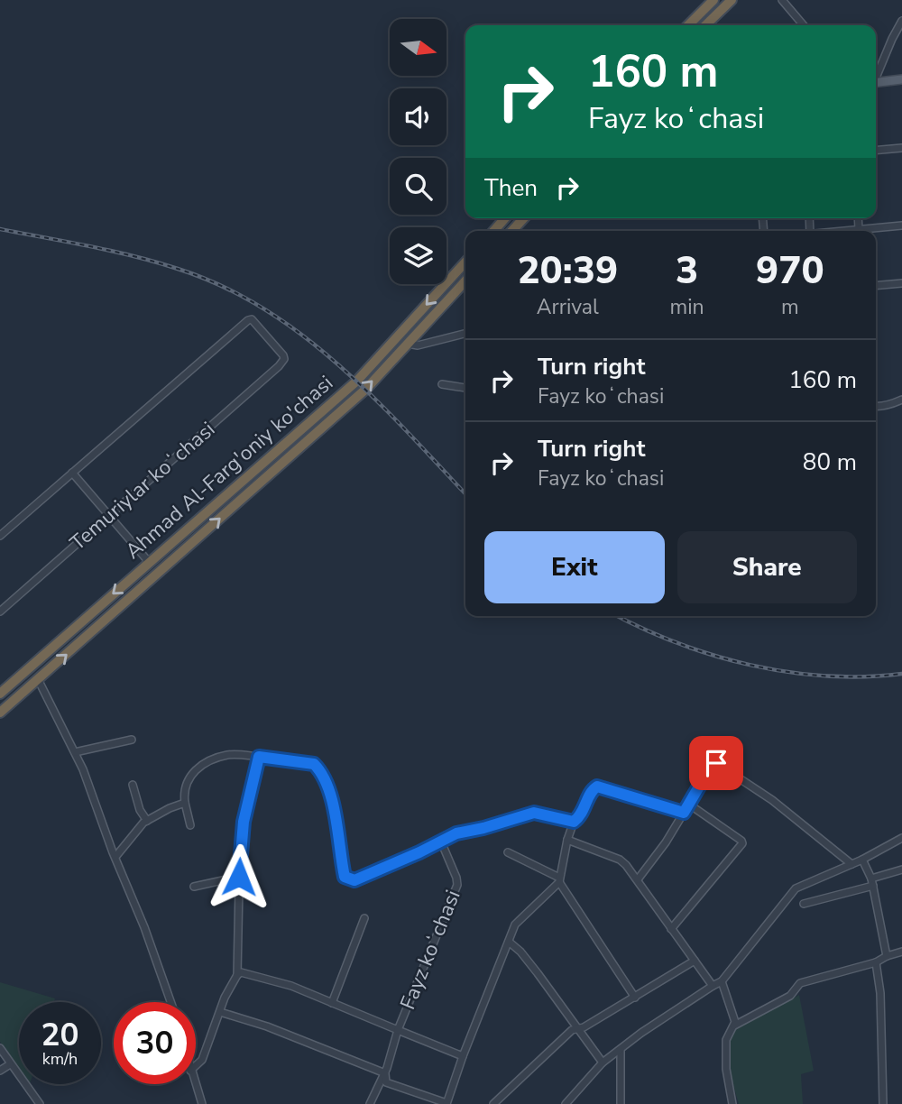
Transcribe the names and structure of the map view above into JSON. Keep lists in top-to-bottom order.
{
  "streets": {
    "highway": ["Ahmad Al-Farg'oniy ko'chasi"],
    "street": ["Temuriylar koʻchasi", "Fayz koʻchasi"]
  },
  "north": "right",
  "page": {
    "turn": ["160 m", "Fayz koʻchasi"],
    "then": "Then",
    "eta": [
      "20:39",
      "Arrival",
      "3",
      "min",
      "970",
      "m"
    ],
    "list": [
      {
        "name": "Turn right",
        "note": "Fayz koʻchasi",
        "value": "160 m"
      },
      {
        "name": "Turn right",
        "note": "Fayz koʻchasi",
        "value": "80 m"
      }
    ],
    "buttons": ["Exit", "Share"],
    "speed": "20 km/h",
    "limit": "30"
  }
}
